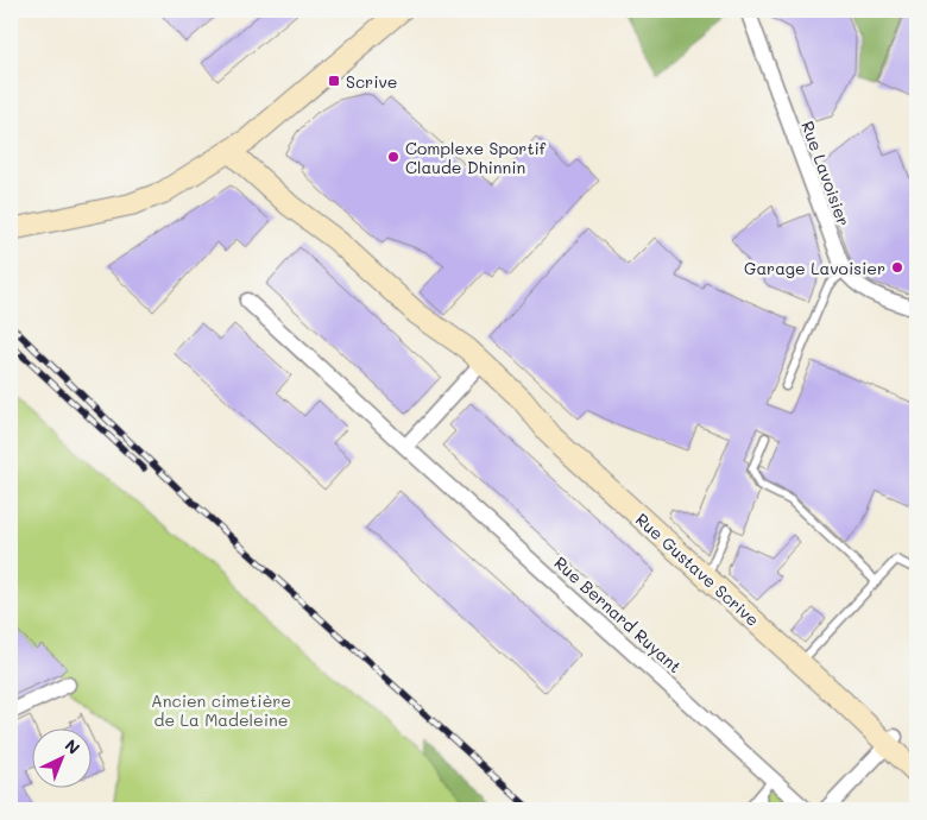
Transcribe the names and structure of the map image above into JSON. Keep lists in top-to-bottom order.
{
  "streets": {
    "street": ["Rue Lavoisier", "Rue Gustave Scrive", "Rue Bernard Ruyant"]
  },
  "parks": ["Ancien cimetière de La Madeleine"],
  "places": {
    "transit": ["Scrive"],
    "other": ["Complexe Sportif Claude Dhinnin", "Garage Lavoisier"]
  },
  "north": "top right"
}
